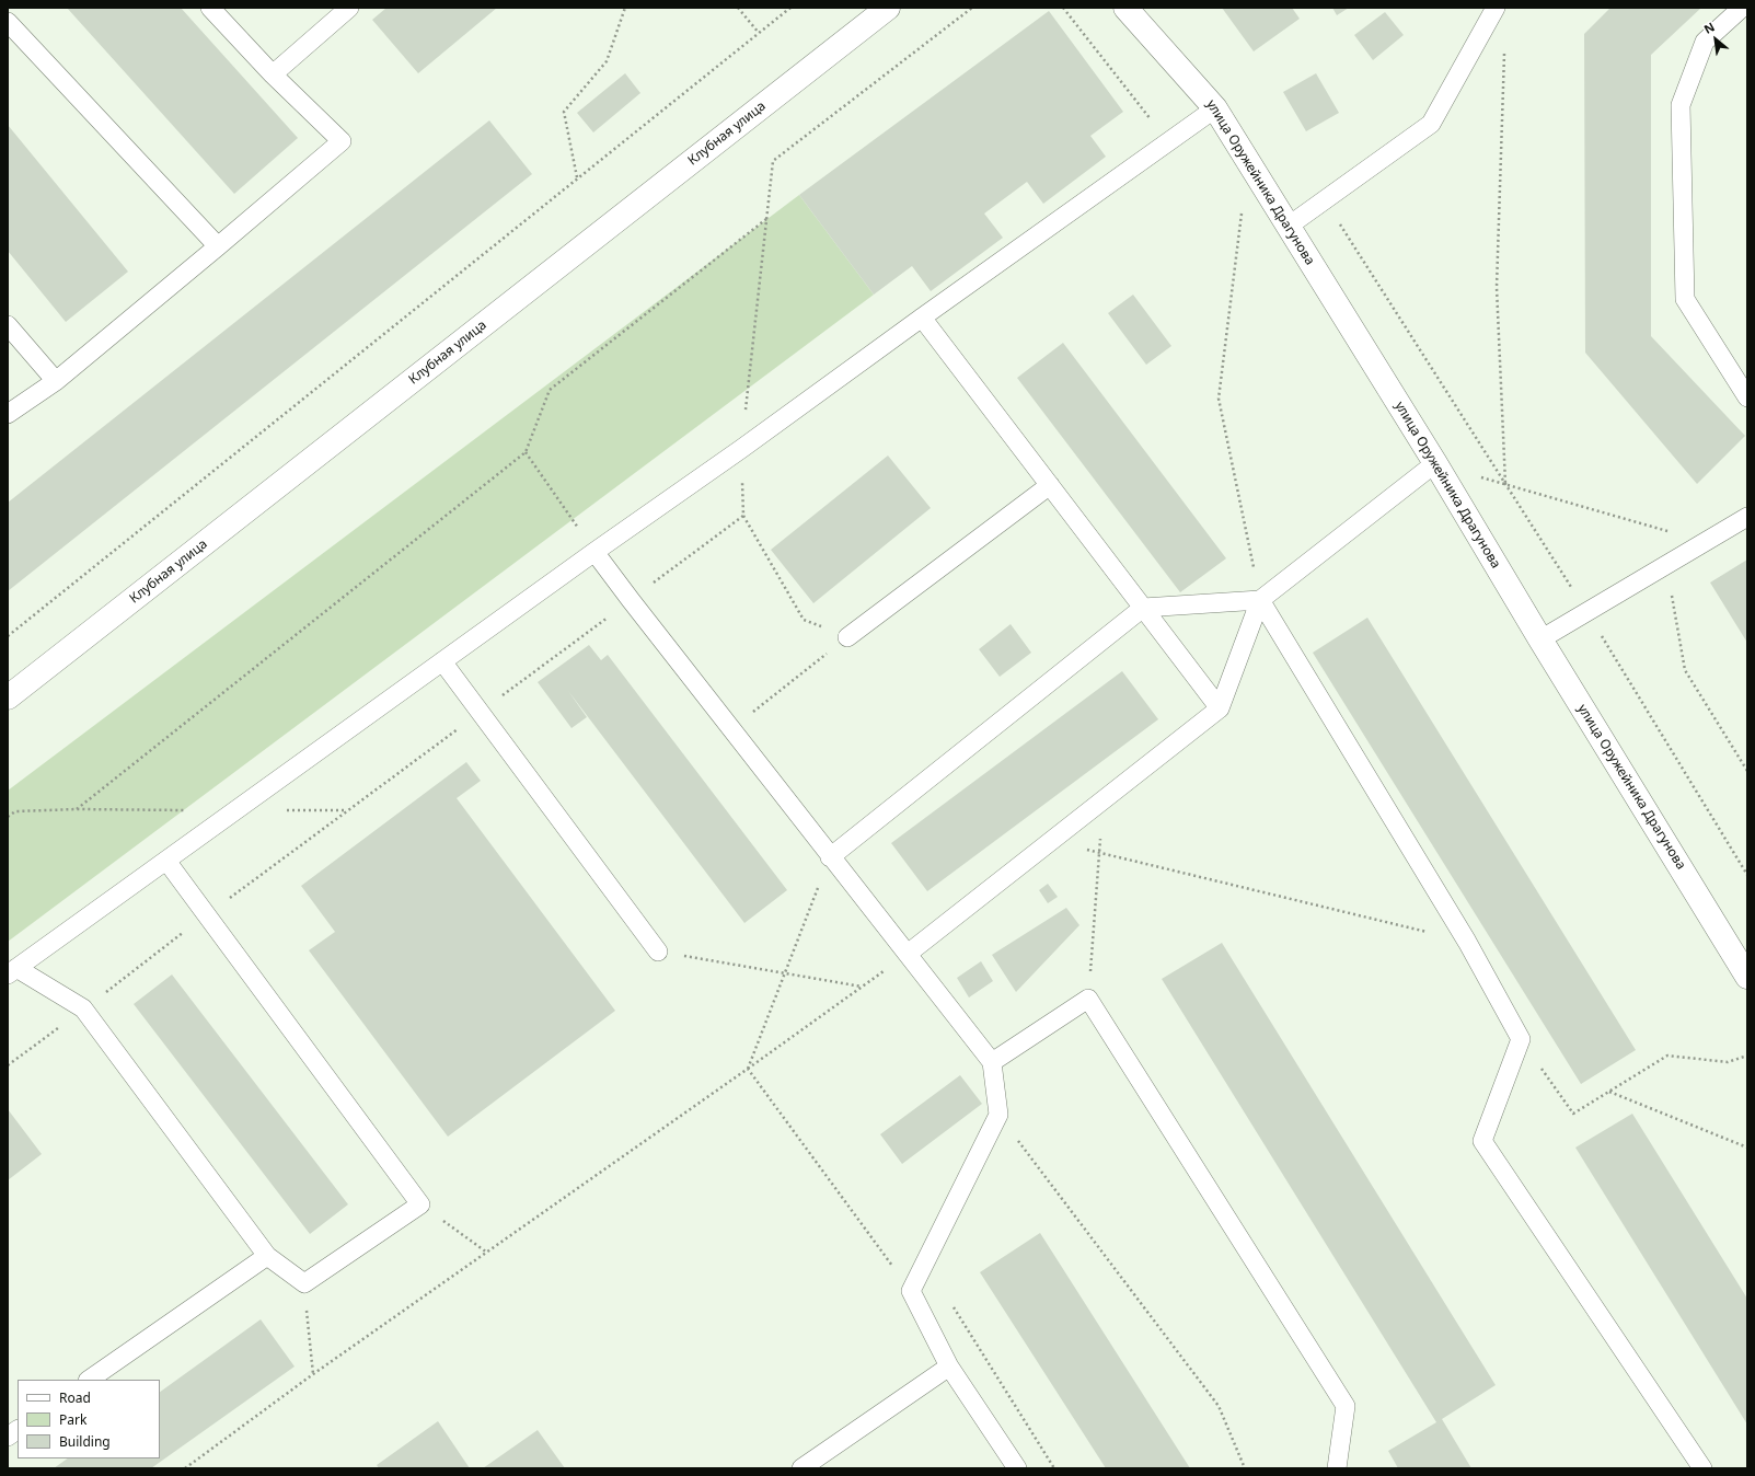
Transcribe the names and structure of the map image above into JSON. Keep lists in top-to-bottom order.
{
  "streets": {
    "street": ["Клубная улица", "улица Оружейника Драгунова"]
  },
  "legend": ["Road", "Park", "Building"],
  "north": "top left"
}
